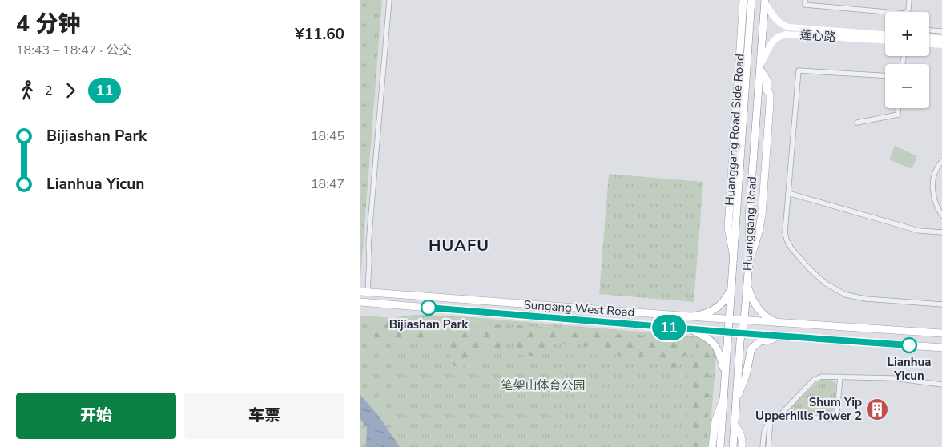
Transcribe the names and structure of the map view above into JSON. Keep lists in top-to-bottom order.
{
  "streets": {
    "main road": [
      "莲心路",
      "Huanggang Road Side Road",
      "Huanggang Road",
      "Sungang West Road"
    ]
  },
  "crossings": [
    ["莲心路", "Huanggang Road Side Road"],
    ["莲心路", "Huanggang Road"],
    ["Huanggang Road Side Road", "Huanggang Road"],
    ["Huanggang Road", "Sungang West Road"]
  ],
  "districts": ["HUAFU"],
  "parks": ["笔架山体育公园"],
  "places": {
    "other": ["Bijiashan Park", "Lianhua Yicun"],
    "building": ["Shum Yip Upperhills Tower 2"]
  },
  "lines": ["bus line 11"],
  "page": {
    "heading": ["4 分钟", "18:43 – 18:47 · 公交", "¥11.60"],
    "on_map": "11",
    "map_buttons": ["+", "−"],
    "legs": ["2", "11"],
    "list": [
      {
        "name": "Bijiashan Park",
        "value": "18:45"
      },
      {
        "name": "Lianhua Yicun",
        "value": "18:47"
      }
    ],
    "buttons": ["开始", "车票"]
  }
}
